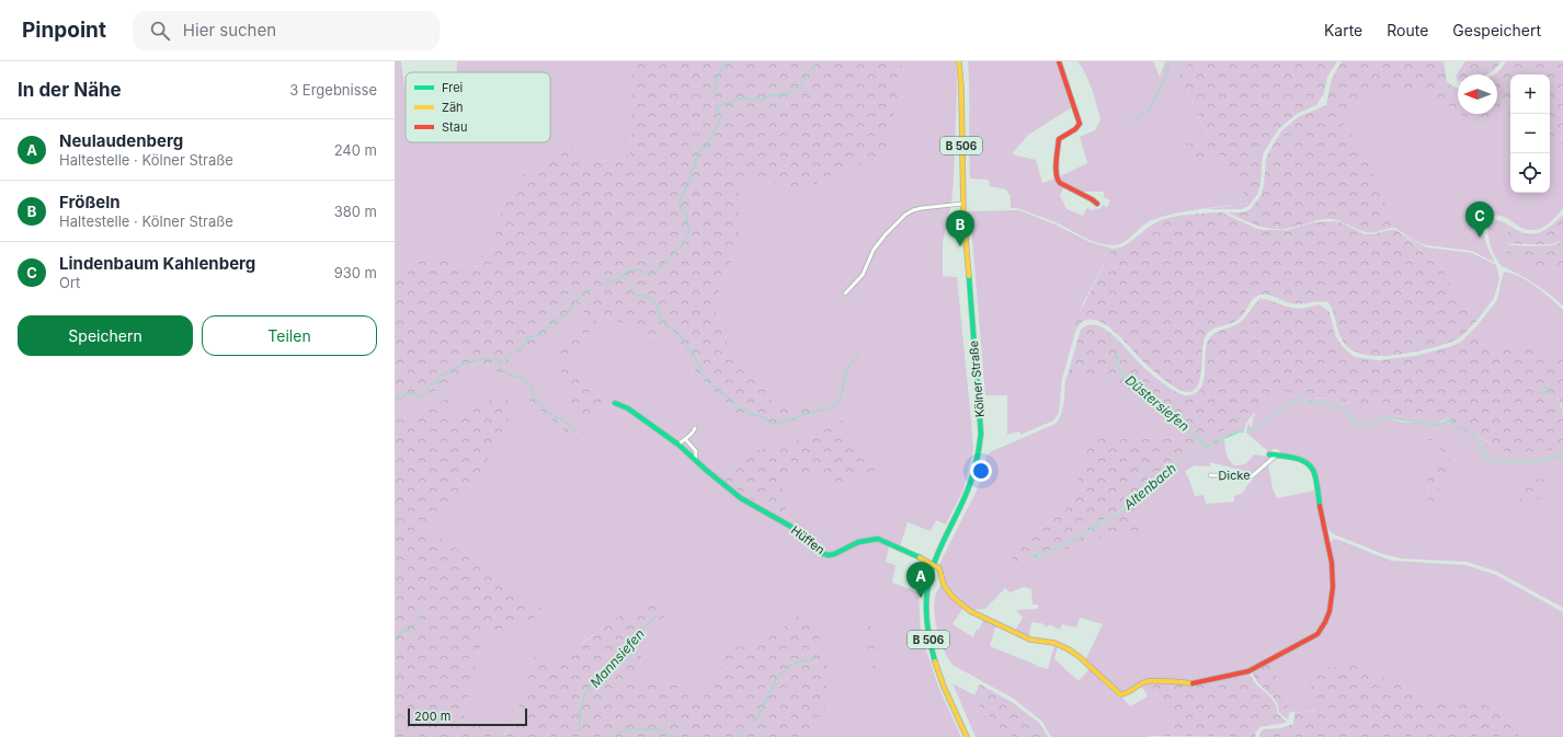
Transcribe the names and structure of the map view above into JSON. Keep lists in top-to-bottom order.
{
  "streets": {
    "street": [
      "B 506",
      "Kölner Straße",
      "Dicke",
      "Hüffen"
    ]
  },
  "crossings": [
    ["B 506", "Kölner Straße"],
    ["B 506", "Hüffen"],
    ["Kölner Straße", "Hüffen"]
  ],
  "water": ["Düstersiefen", "Altenbach", "Mannsiefen"],
  "legend": ["Frei", "Zäh", "Stau"],
  "scale_bar": "200 m",
  "north": "left",
  "page": {
    "header": "Pinpoint",
    "search": "Hier suchen",
    "nav": ["Karte", "Route", "Gespeichert"],
    "heading": ["In der Nähe", "3 Ergebnisse"],
    "map_buttons": ["+", "−"],
    "list": [
      {
        "mark": "A",
        "name": "Neulaudenberg",
        "note": "Haltestelle · Kölner Straße",
        "value": "240 m"
      },
      {
        "mark": "B",
        "name": "Frößeln",
        "note": "Haltestelle · Kölner Straße",
        "value": "380 m"
      },
      {
        "mark": "C",
        "name": "Lindenbaum Kahlenberg",
        "note": "Ort",
        "value": "930 m"
      }
    ],
    "pins": ["C", "B", "A"],
    "buttons": ["Speichern", "Teilen"],
    "scale": "200 m"
  }
}
